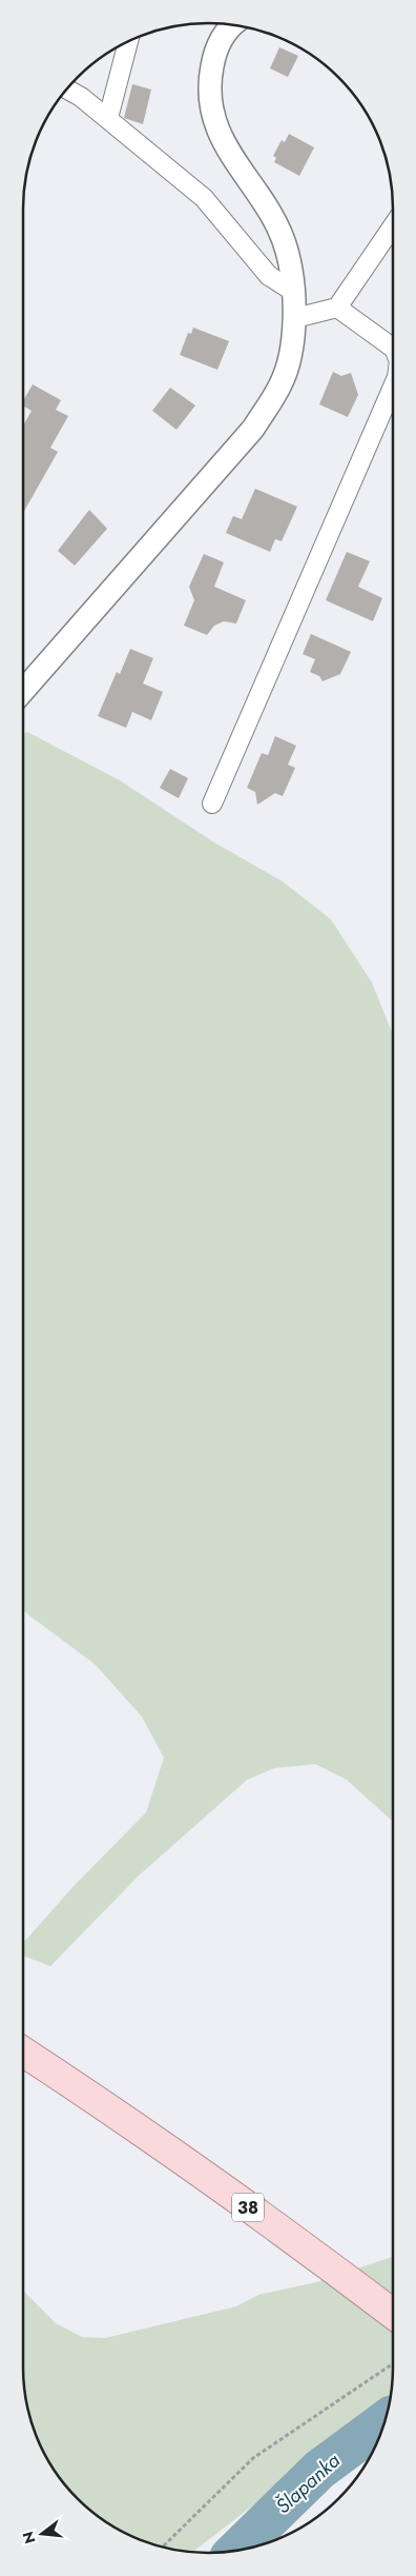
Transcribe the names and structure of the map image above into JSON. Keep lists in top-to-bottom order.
{
  "streets": {
    "main road": ["38"]
  },
  "water": ["Šlapanka"],
  "north": "left"
}
